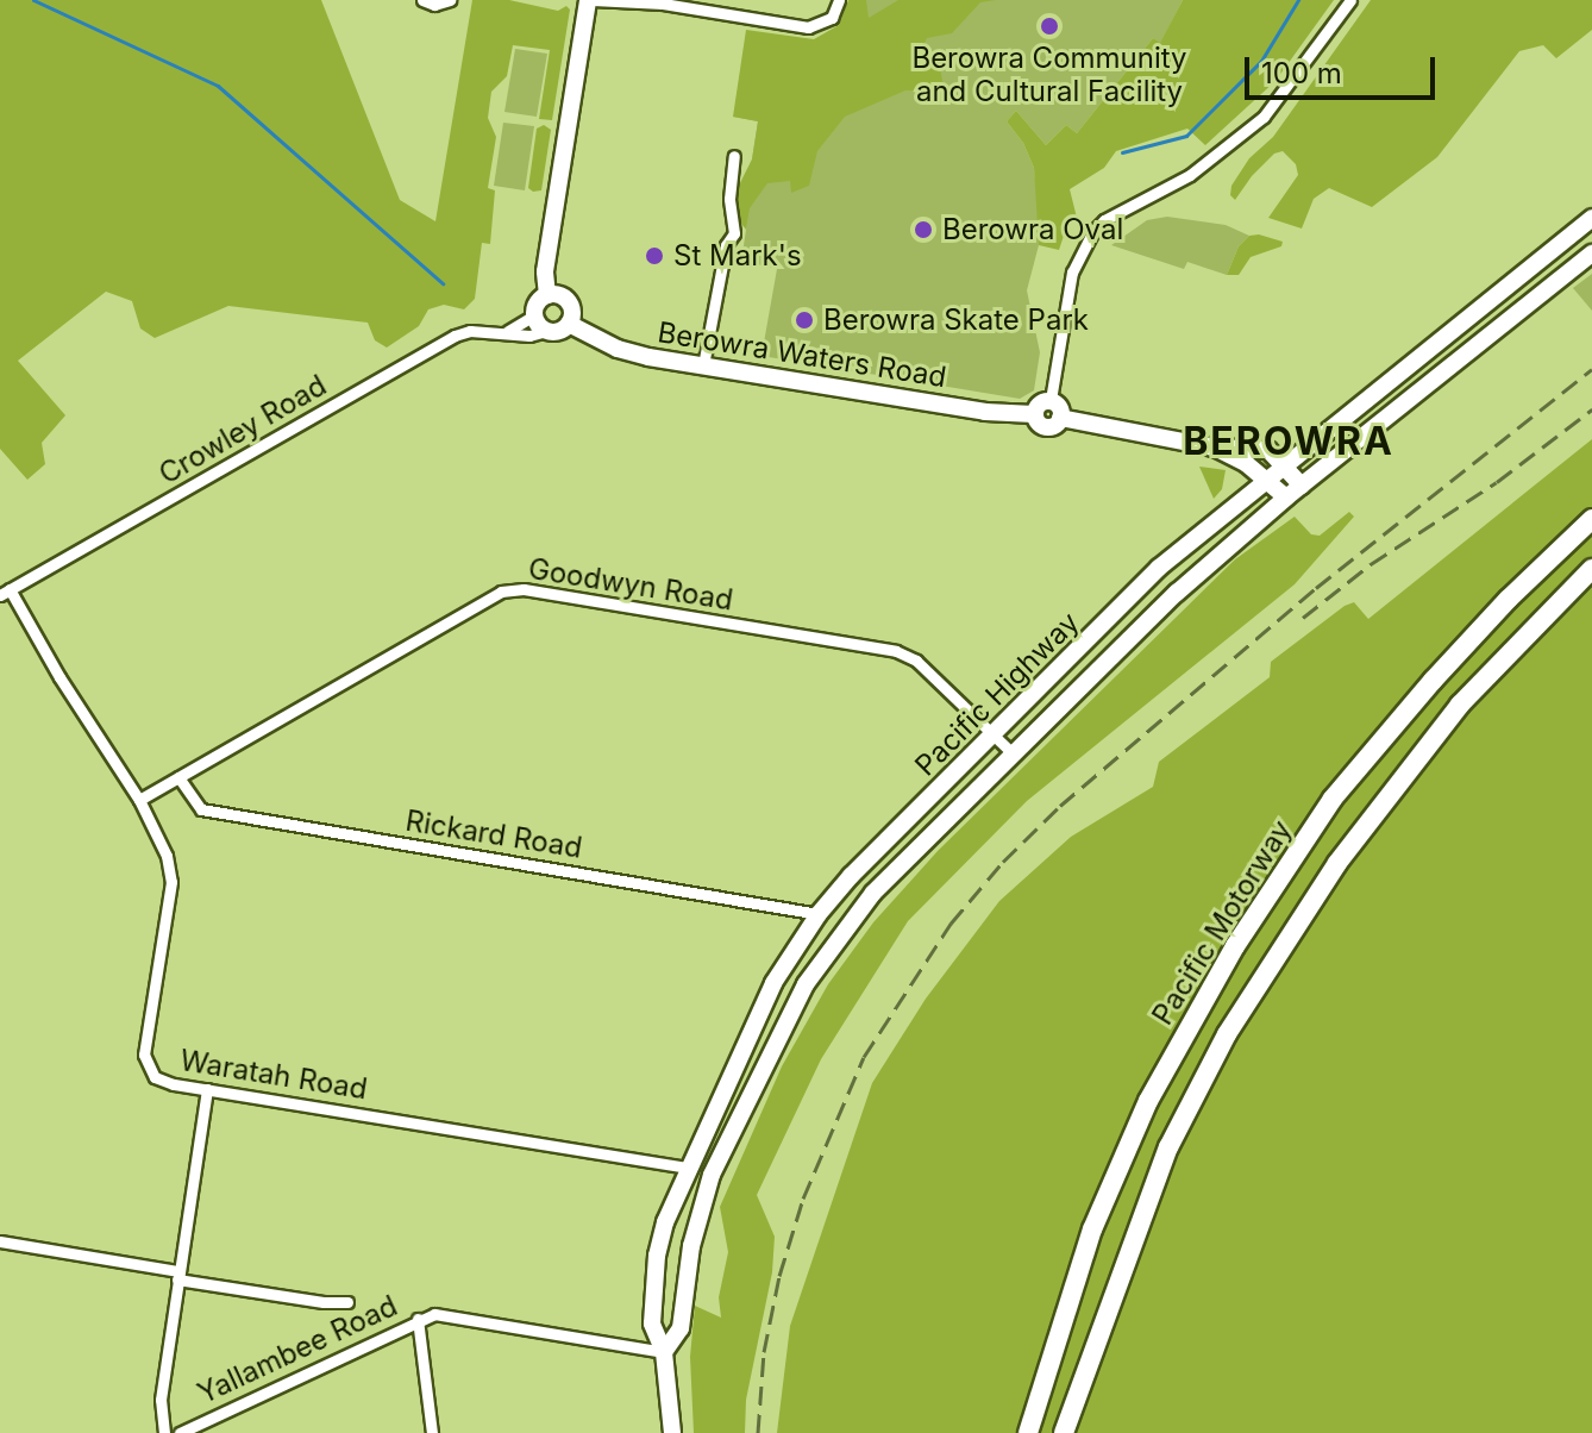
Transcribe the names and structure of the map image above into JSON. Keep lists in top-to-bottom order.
{
  "streets": {
    "highway": ["Pacific Motorway"],
    "main road": ["Berowra Waters Road", "Pacific Highway"],
    "street": [
      "Crowley Road",
      "Goodwyn Road",
      "Rickard Road",
      "Waratah Road",
      "Yallambee Road"
    ]
  },
  "crossings": [
    ["Berowra Waters Road", "Crowley Road"],
    ["Crowley Road", "Waratah Road"],
    ["Goodwyn Road", "Pacific Highway"],
    ["Goodwyn Road", "Rickard Road"],
    ["Goodwyn Road", "Waratah Road"],
    ["Pacific Highway", "Rickard Road"],
    ["Pacific Highway", "Waratah Road"],
    ["Pacific Highway", "Yallambee Road"]
  ],
  "districts": ["BEROWRA"],
  "places": [
    "Berowra Community and Cultural Facility",
    "Berowra Oval",
    "St Mark's",
    "Berowra Skate Park"
  ],
  "scale_bar": "100 m"
}
